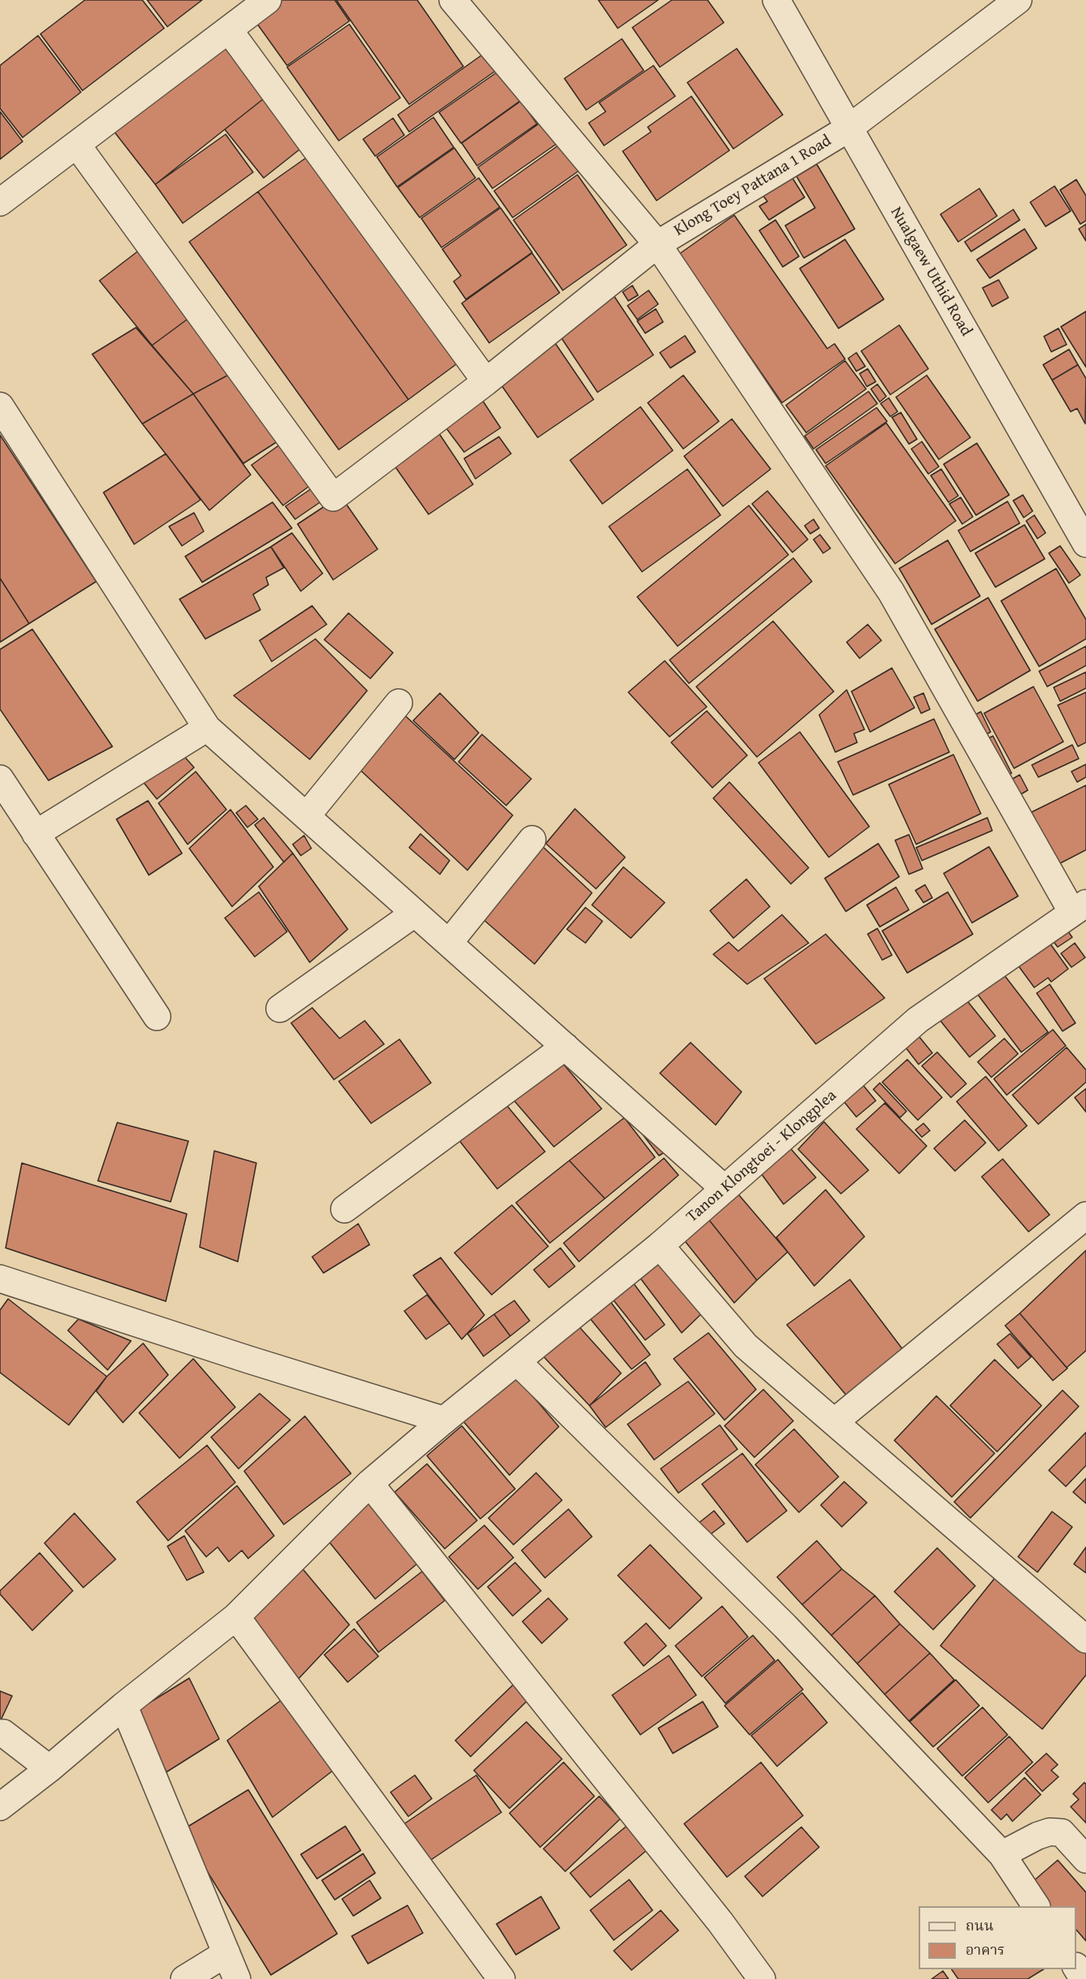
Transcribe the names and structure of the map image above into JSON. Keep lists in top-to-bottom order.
{
  "streets": {
    "street": ["Klong Toey Pattana 1 Road", "Nualgaew Uthid Road", "Tanon Klongtoei - Klongplea"]
  },
  "crossings": [
    ["Klong Toey Pattana 1 Road", "Nualgaew Uthid Road"]
  ],
  "legend": ["ถนน", "อาคาร"]
}
